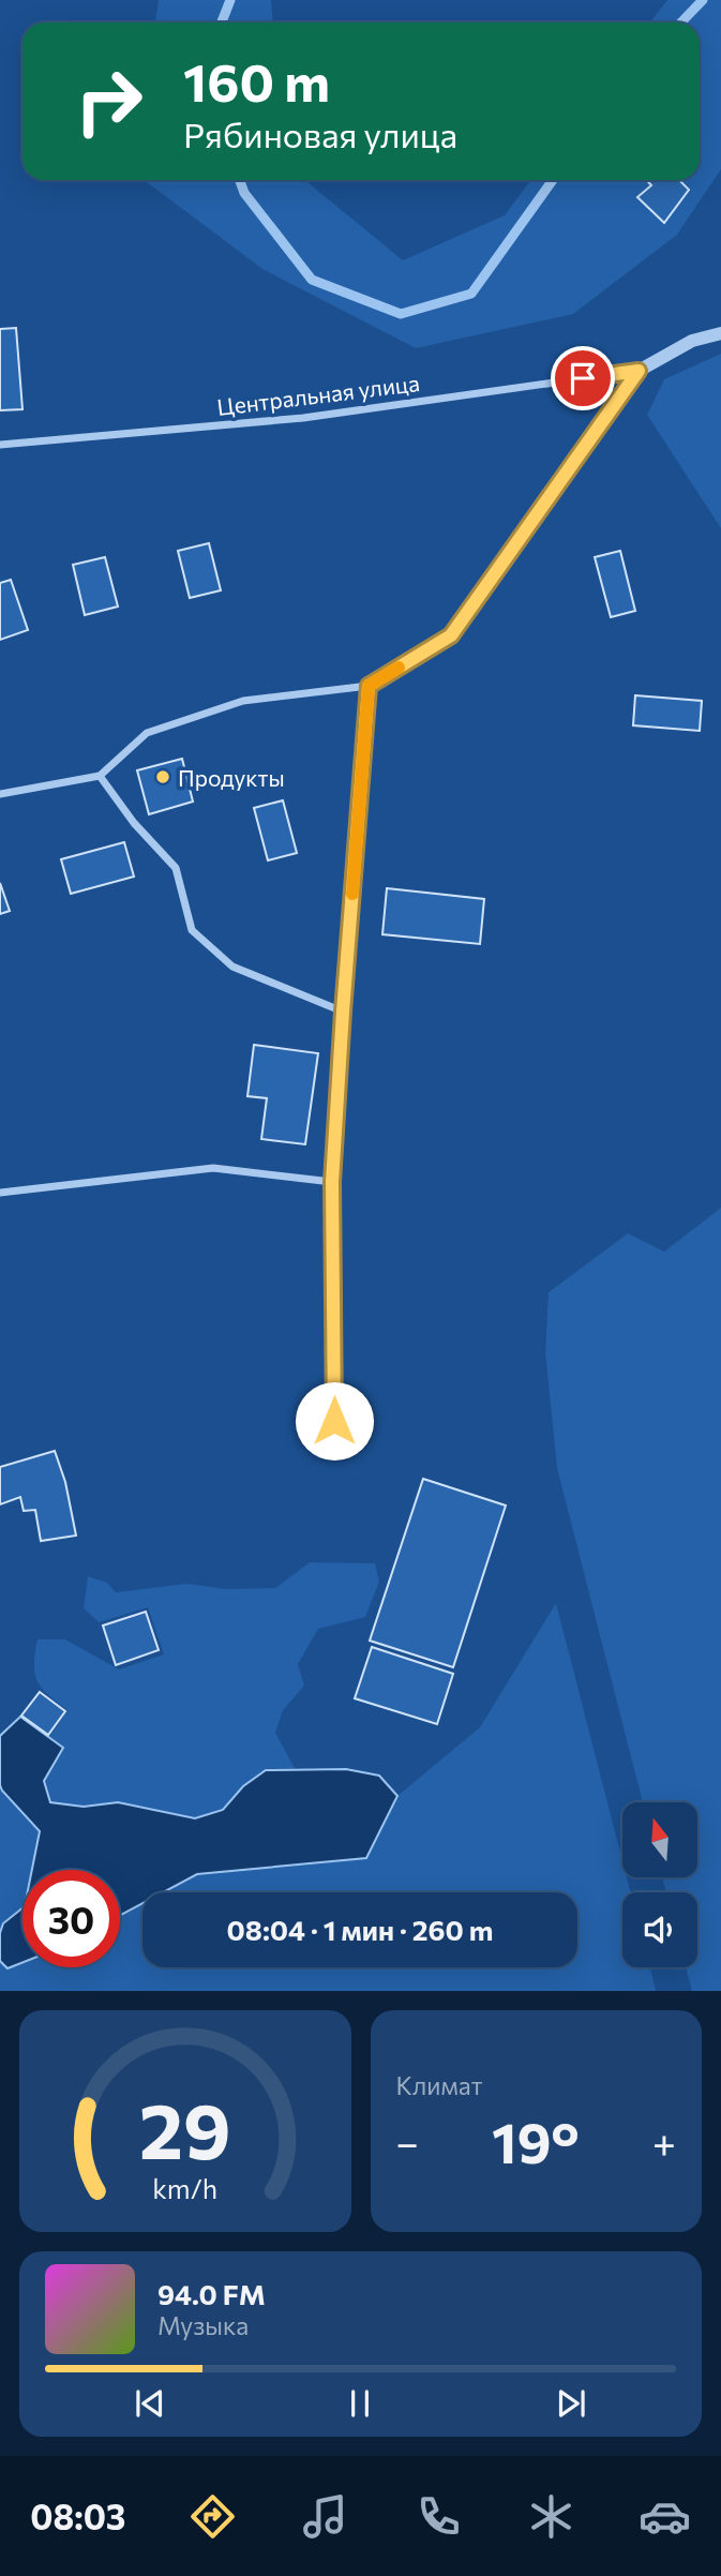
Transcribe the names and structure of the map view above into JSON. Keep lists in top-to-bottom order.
{
  "streets": {
    "street": ["Центральная улица"]
  },
  "places": ["Продукты"],
  "north": "top",
  "page": {
    "turn": ["160 m", "Рябиновая улица"],
    "limit": "30",
    "trip": "08:04 · 1 мин · 260 m",
    "tile": "Климат",
    "heat": ["−", "19°", "+"],
    "song": ["94.0 FM", "Музыка"],
    "tabs": "08:03",
    "gauge": ["29", "km/h"]
  }
}
